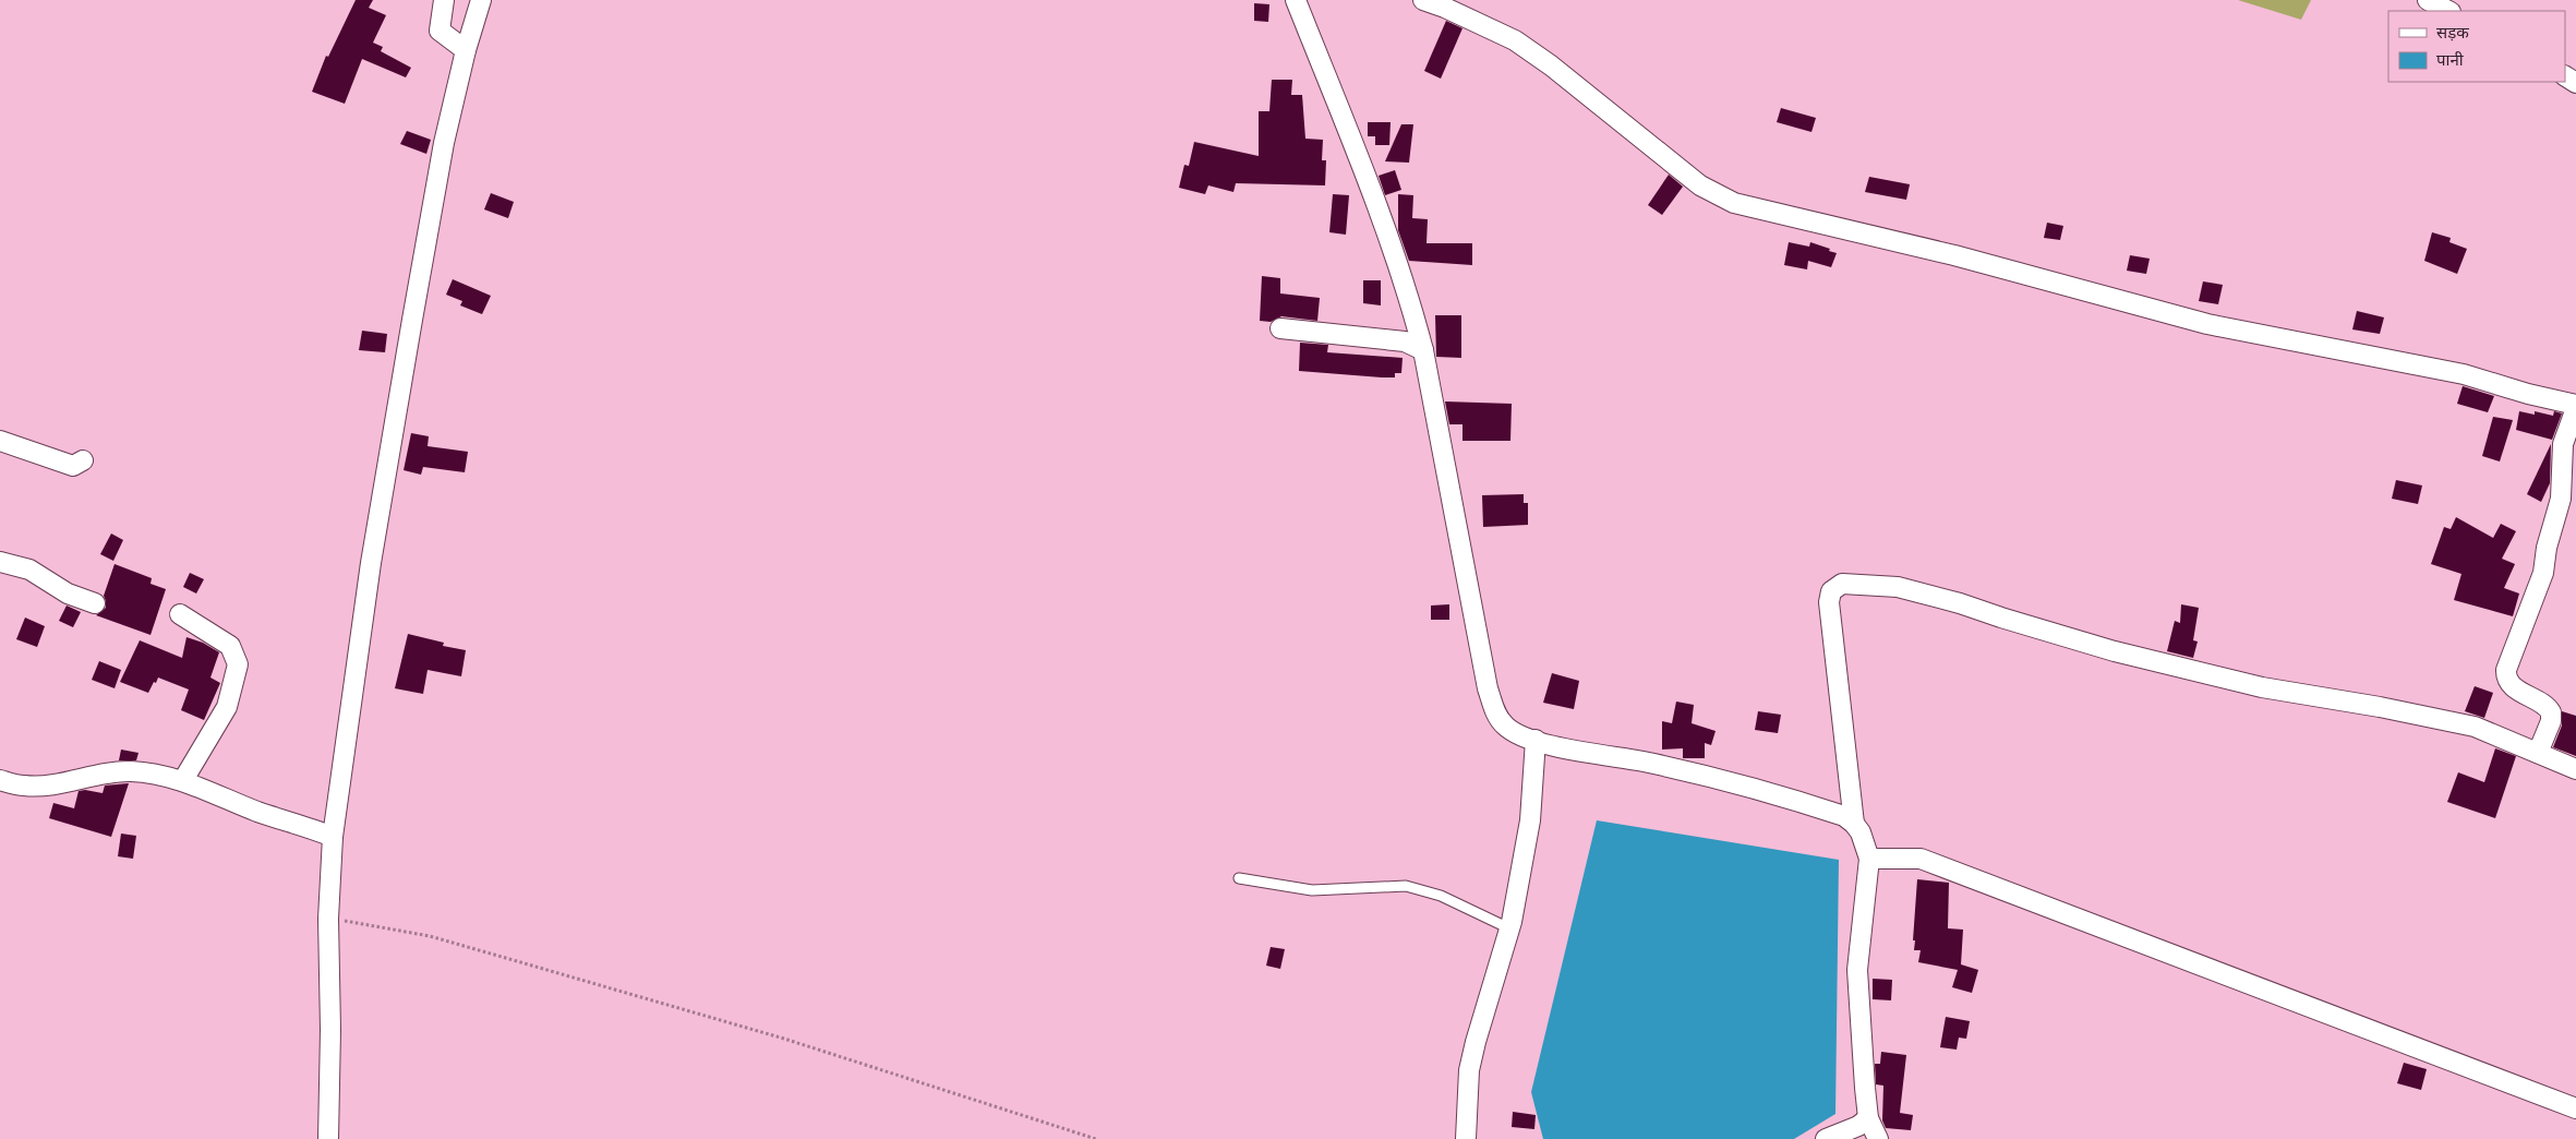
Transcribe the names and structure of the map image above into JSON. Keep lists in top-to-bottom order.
{
  "legend": ["सड़क", "पानी"]
}
